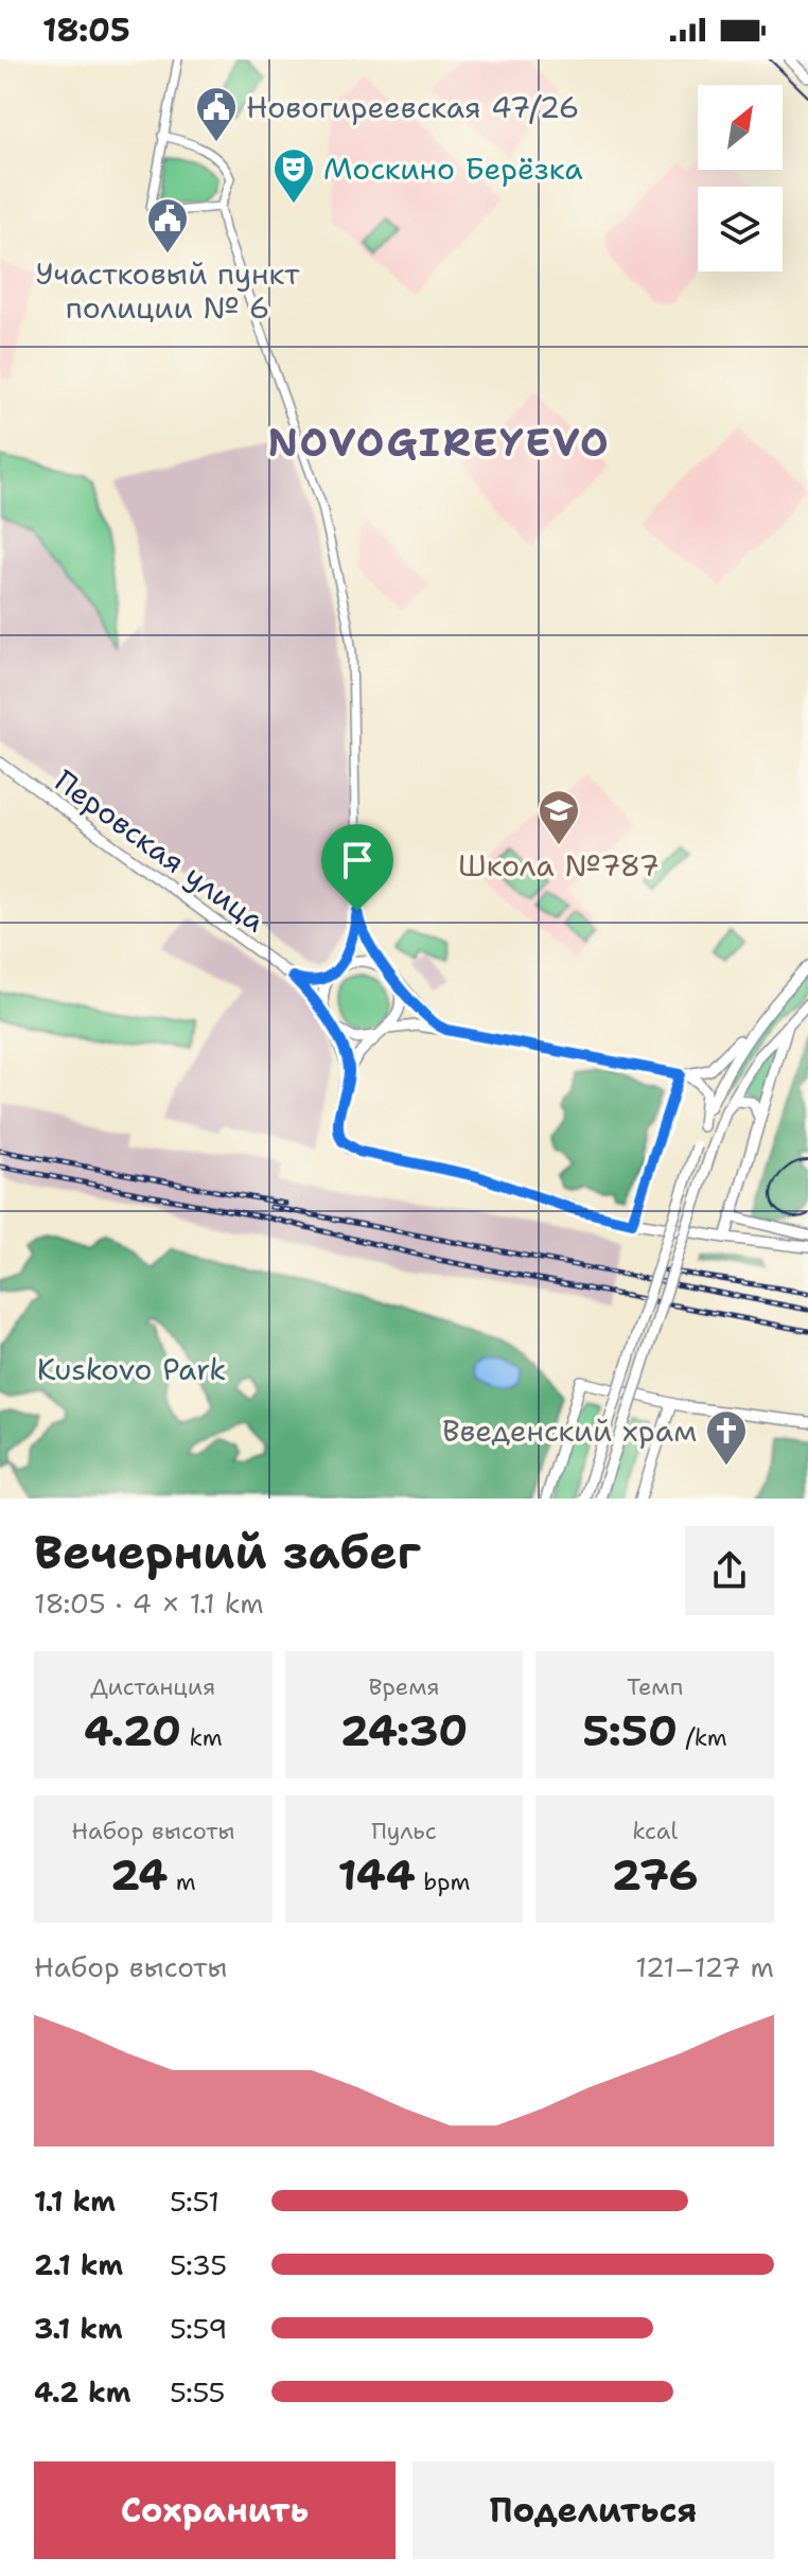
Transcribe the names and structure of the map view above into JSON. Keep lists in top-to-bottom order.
{
  "streets": {
    "main road": ["Перовская улица"]
  },
  "districts": ["NOVOGIREYEVO"],
  "parks": ["Kuskovo Park"],
  "places": {
    "public building": ["Новогиреевская 47/26", "Участковый пункт полиции № 6"],
    "theatre": ["Москино Берёзка"],
    "school or university": ["Школа №787"],
    "church": ["Введенский храм"]
  },
  "north": "top right",
  "page": {
    "status": "18:05",
    "heading": ["Вечерний забег", "18:05 · 4 × 1.1 km"],
    "stats": [
      ["Дистанция", "4.20 km"],
      ["Время", "24:30"],
      ["Темп", "5:50 /km"],
      ["Набор высоты", "24 m"],
      ["Пульс", "144 bpm"],
      ["kcal", "276"]
    ],
    "chart": ["Набор высоты", "121–127 m"],
    "list": [
      {
        "name": "1.1 km",
        "note": "5:51"
      },
      {
        "name": "2.1 km",
        "note": "5:35"
      },
      {
        "name": "3.1 km",
        "note": "5:59"
      },
      {
        "name": "4.2 km",
        "note": "5:55"
      }
    ],
    "buttons": ["Сохранить", "Поделиться"]
  }
}
